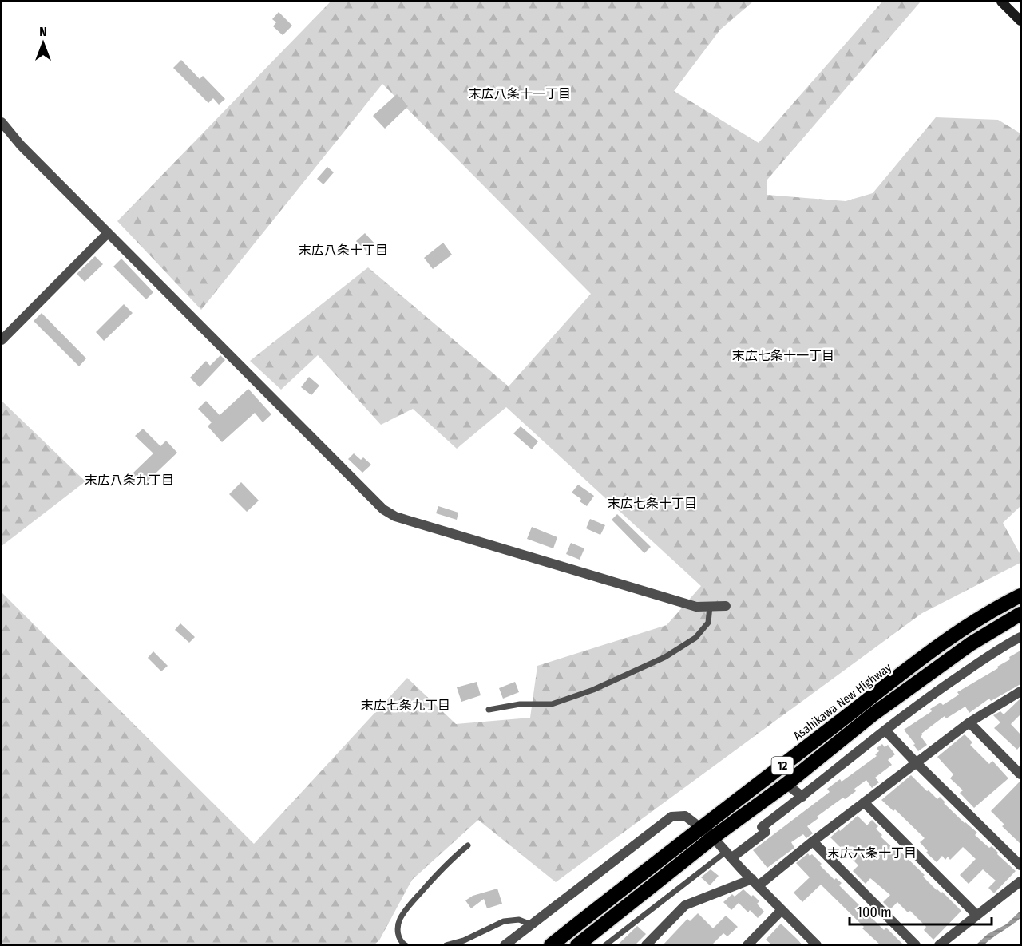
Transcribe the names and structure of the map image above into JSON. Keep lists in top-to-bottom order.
{
  "streets": {
    "highway": ["Asahikawa New Highway", "12"]
  },
  "districts": [
    "末広八条十一丁目",
    "末広八条十丁目",
    "末広七条十一丁目",
    "末広八条九丁目",
    "末広七条十丁目",
    "末広七条九丁目",
    "末広六条十丁目"
  ],
  "scale_bar": "100 m",
  "north": "top"
}
